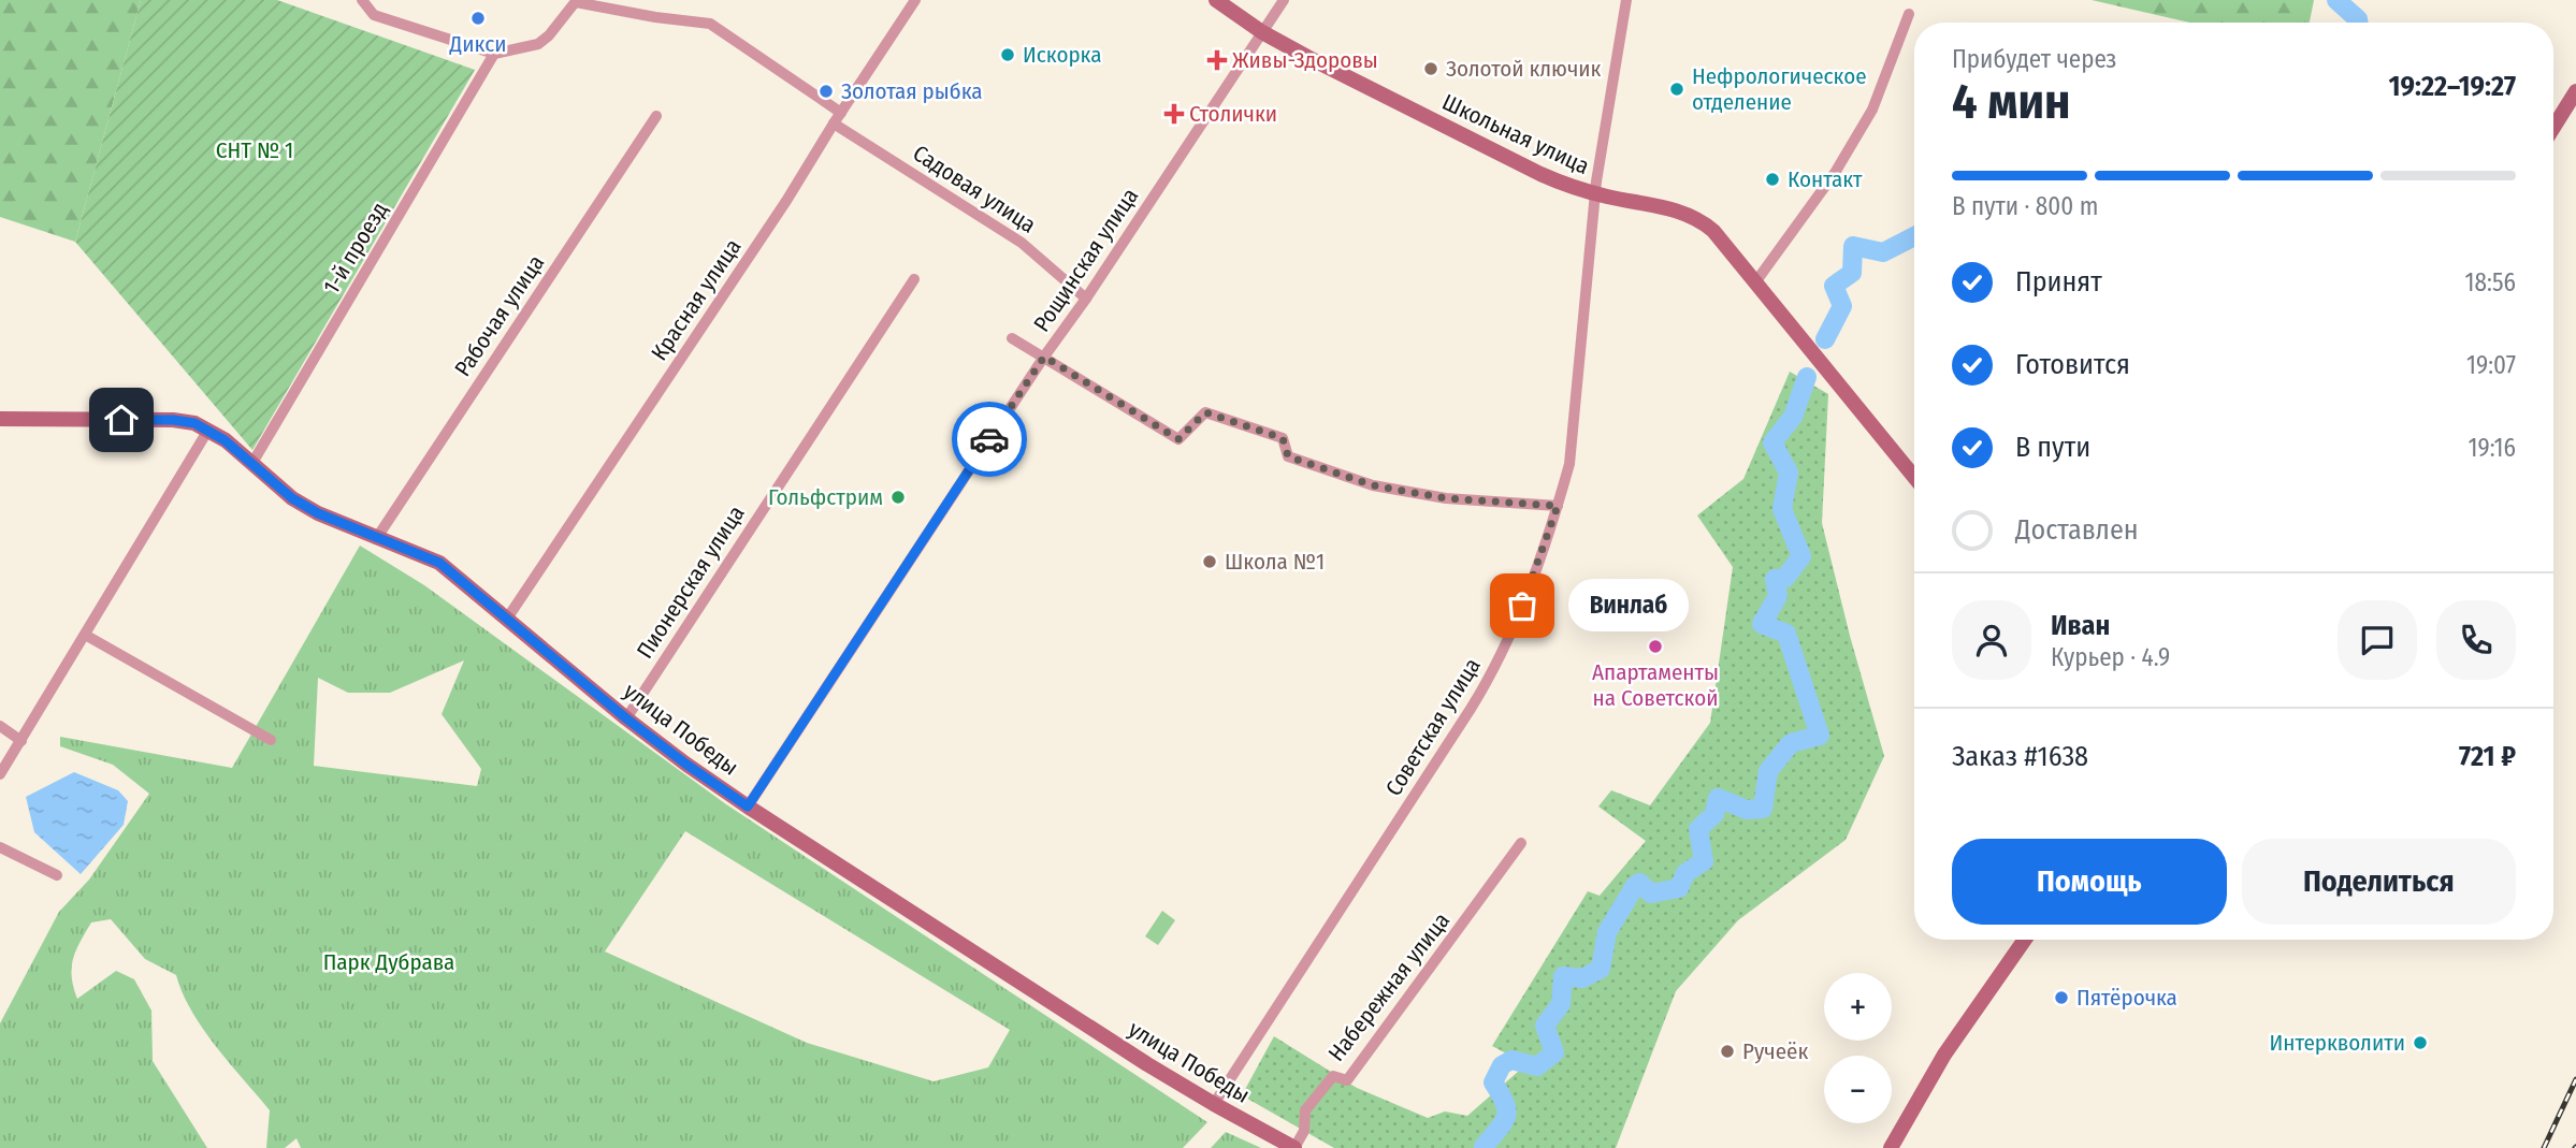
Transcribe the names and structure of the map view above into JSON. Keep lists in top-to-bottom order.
{
  "streets": {
    "main road": ["Школьная улица", "улица Победы"],
    "street": [
      "Садовая улица",
      "1-й проезд",
      "Рощинская улица",
      "Красная улица",
      "Рабочая улица",
      "Пионерская улица",
      "Советская улица",
      "Набережная улица"
    ]
  },
  "crossings": [
    ["Школьная улица", "Рощинская улица"],
    ["Школьная улица", "Советская улица"],
    ["Садовая улица", "Рощинская улица"],
    ["Садовая улица", "Красная улица"],
    ["1-й проезд", "улица Победы"],
    ["Рощинская улица", "улица Победы"],
    ["Красная улица", "улица Победы"],
    ["Рабочая улица", "улица Победы"],
    ["Пионерская улица", "улица Победы"],
    ["Советская улица", "улица Победы"],
    ["улица Победы", "Набережная улица"]
  ],
  "parks": ["СНТ № 1", "Парк Дубрава"],
  "places": {
    "other": [
      "Дикси",
      "Искорка",
      "Золотой ключик",
      "Нефрологическое отделение",
      "Золотая рыбка",
      "Контакт",
      "Гольфстрим",
      "Школа №1",
      "Винлаб",
      "Апартаменты на Советской",
      "Пятёрочка",
      "Интеркволити",
      "Ручеёк"
    ],
    "health": ["Живы-Здоровы", "Столички"]
  },
  "page": {
    "heading": ["4 мин", "Прибудет через", "19:22–19:27"],
    "panel": [
      "Иван",
      "Курьер · 4.9",
      "Заказ #1638",
      "721 ₽"
    ],
    "bar": "В пути · 800 m",
    "list": [
      ["Принят", "18:56"],
      ["Готовится", "19:07"],
      ["В пути", "19:16"],
      "Доставлен"
    ],
    "bubble": "Винлаб",
    "buttons": ["Помощь", "Поделиться"],
    "map_buttons": ["+", "−"]
  }
}
